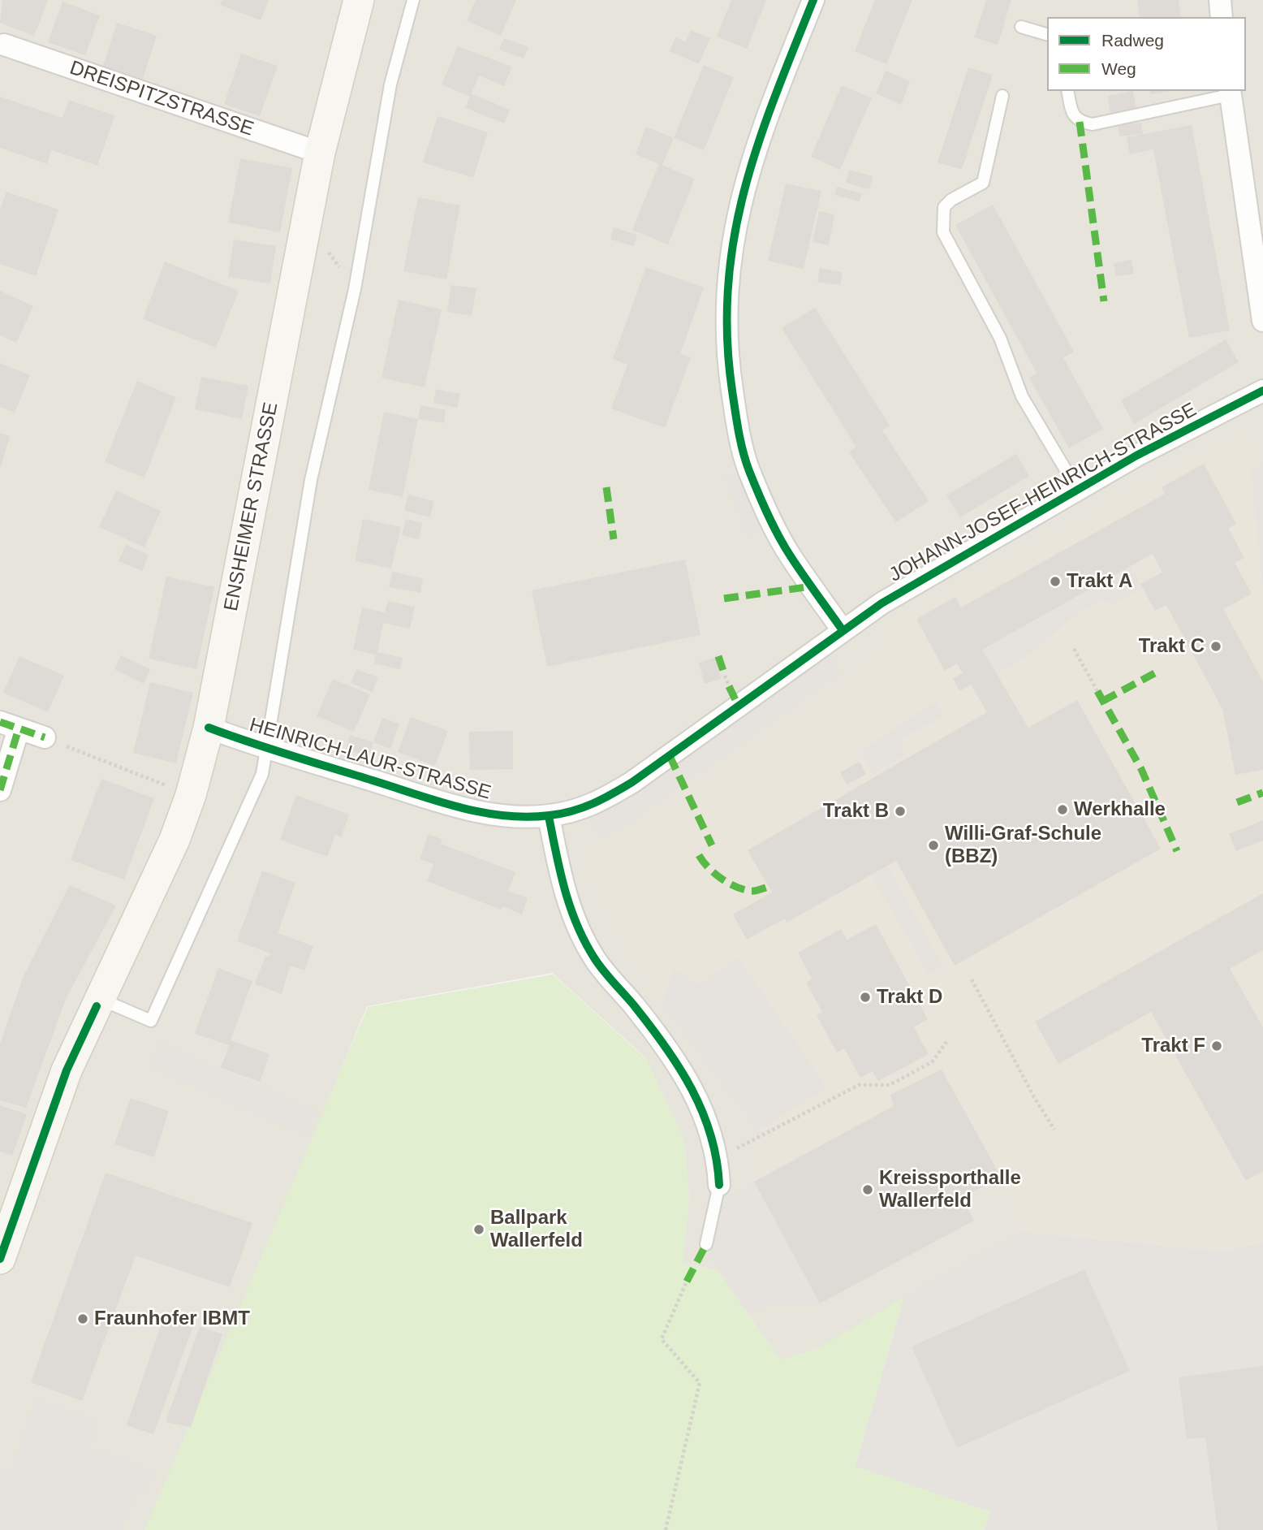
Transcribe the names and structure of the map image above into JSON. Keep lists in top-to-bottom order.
{
  "streets": {
    "main road": ["ENSHEIMER STRASSE"],
    "street": ["DREISPITZSTRASSE", "JOHANN-JOSEF-HEINRICH-STRASSE", "HEINRICH-LAUR-STRASSE"]
  },
  "crossings": [
    ["DREISPITZSTRASSE", "ENSHEIMER STRASSE"],
    ["JOHANN-JOSEF-HEINRICH-STRASSE", "HEINRICH-LAUR-STRASSE"],
    ["ENSHEIMER STRASSE", "HEINRICH-LAUR-STRASSE"]
  ],
  "places": [
    "Trakt A",
    "Trakt C",
    "Werkhalle",
    "Trakt B",
    "Willi-Graf-Schule (BBZ)",
    "Trakt D",
    "Trakt F",
    "Kreissporthalle Wallerfeld",
    "Ballpark Wallerfeld",
    "Fraunhofer IBMT"
  ],
  "legend": ["Radweg", "Weg"]
}
